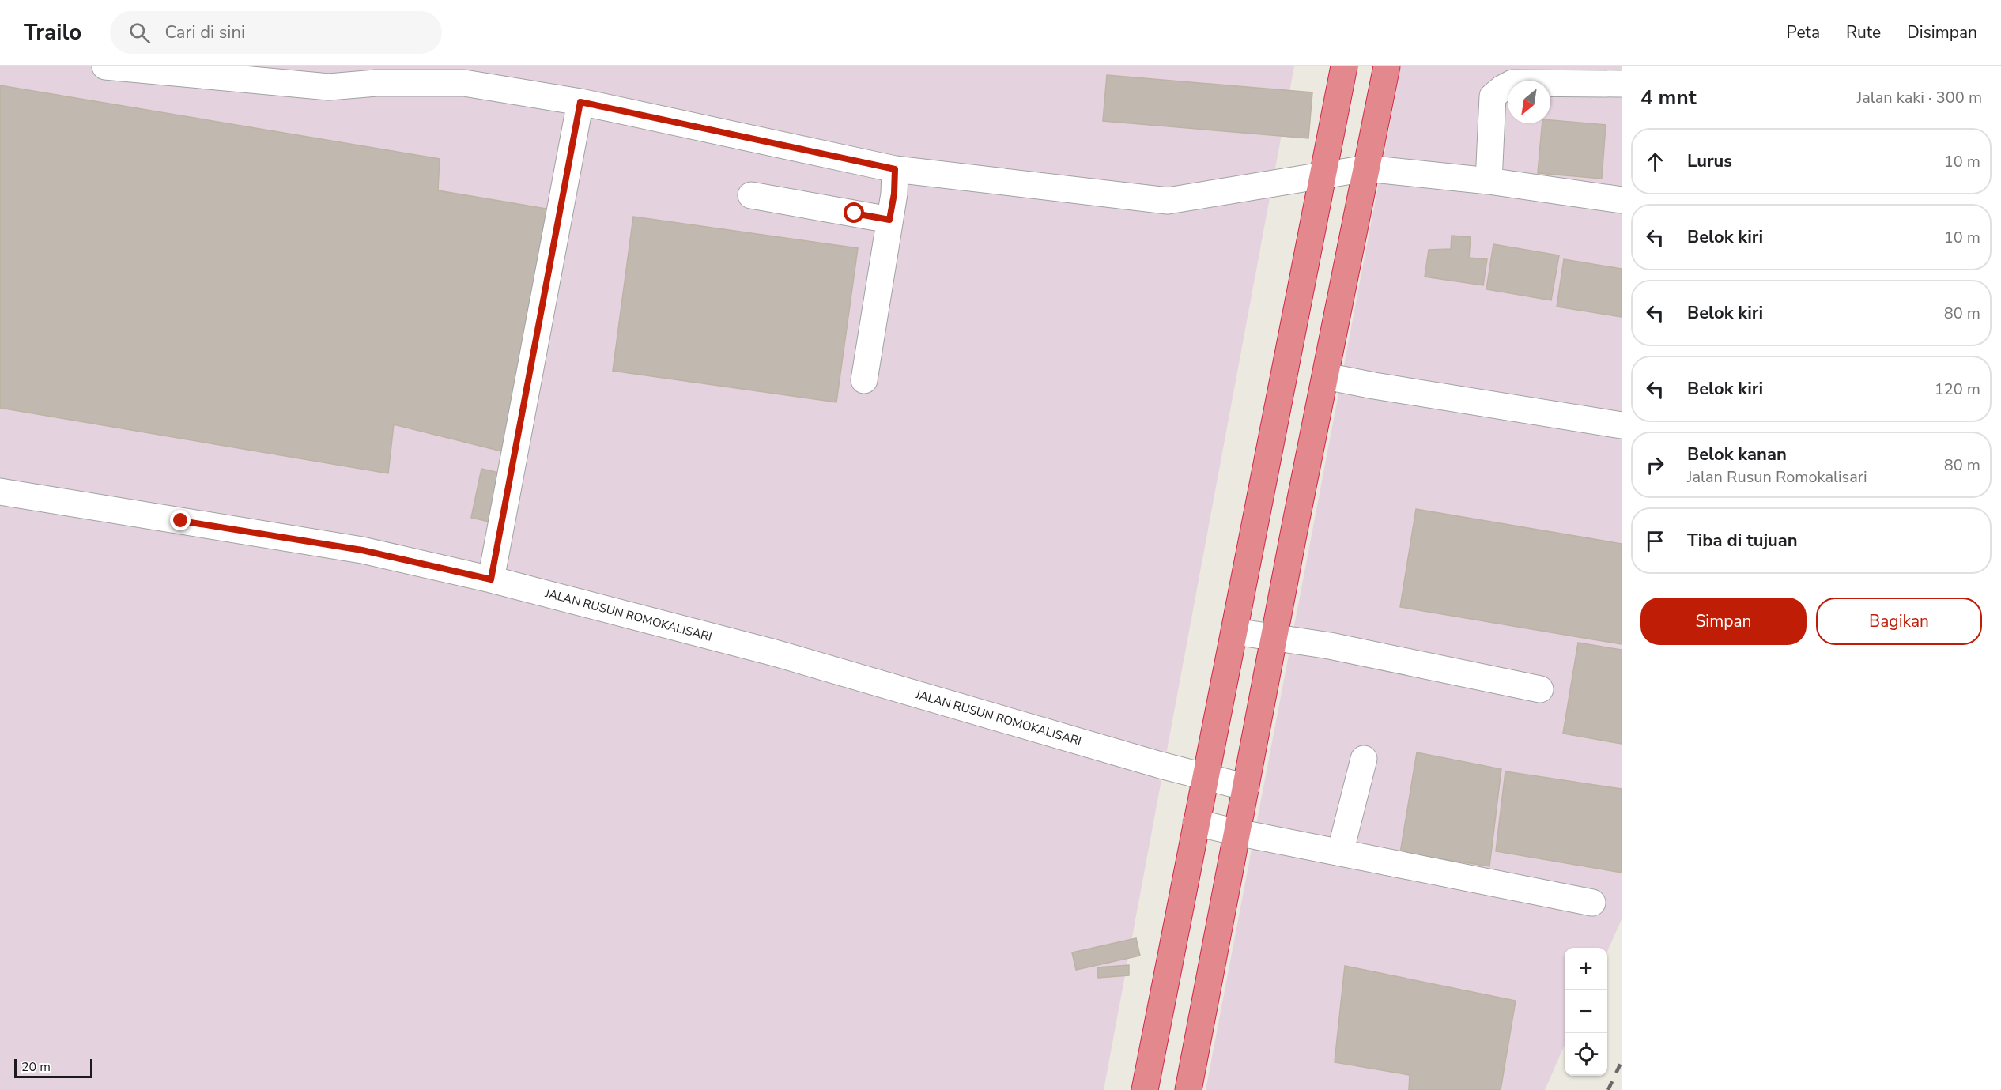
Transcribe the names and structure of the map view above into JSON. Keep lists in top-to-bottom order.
{
  "streets": {
    "street": ["JALAN RUSUN ROMOKALISARI"]
  },
  "scale_bar": "20 m",
  "north": "bottom left",
  "page": {
    "header": "Trailo",
    "search": "Cari di sini",
    "nav": ["Peta", "Rute", "Disimpan"],
    "heading": ["4 mnt", "Jalan kaki · 300 m"],
    "list": [
      ["Lurus", "10 m"],
      ["Belok kiri", "10 m"],
      ["Belok kiri", "80 m"],
      ["Belok kiri", "120 m"],
      ["Belok kanan", "Jalan Rusun Romokalisari", "80 m"],
      "Tiba di tujuan"
    ],
    "buttons": ["Simpan", "Bagikan"],
    "map_buttons": ["+", "−"],
    "scale": "20 m"
  }
}
